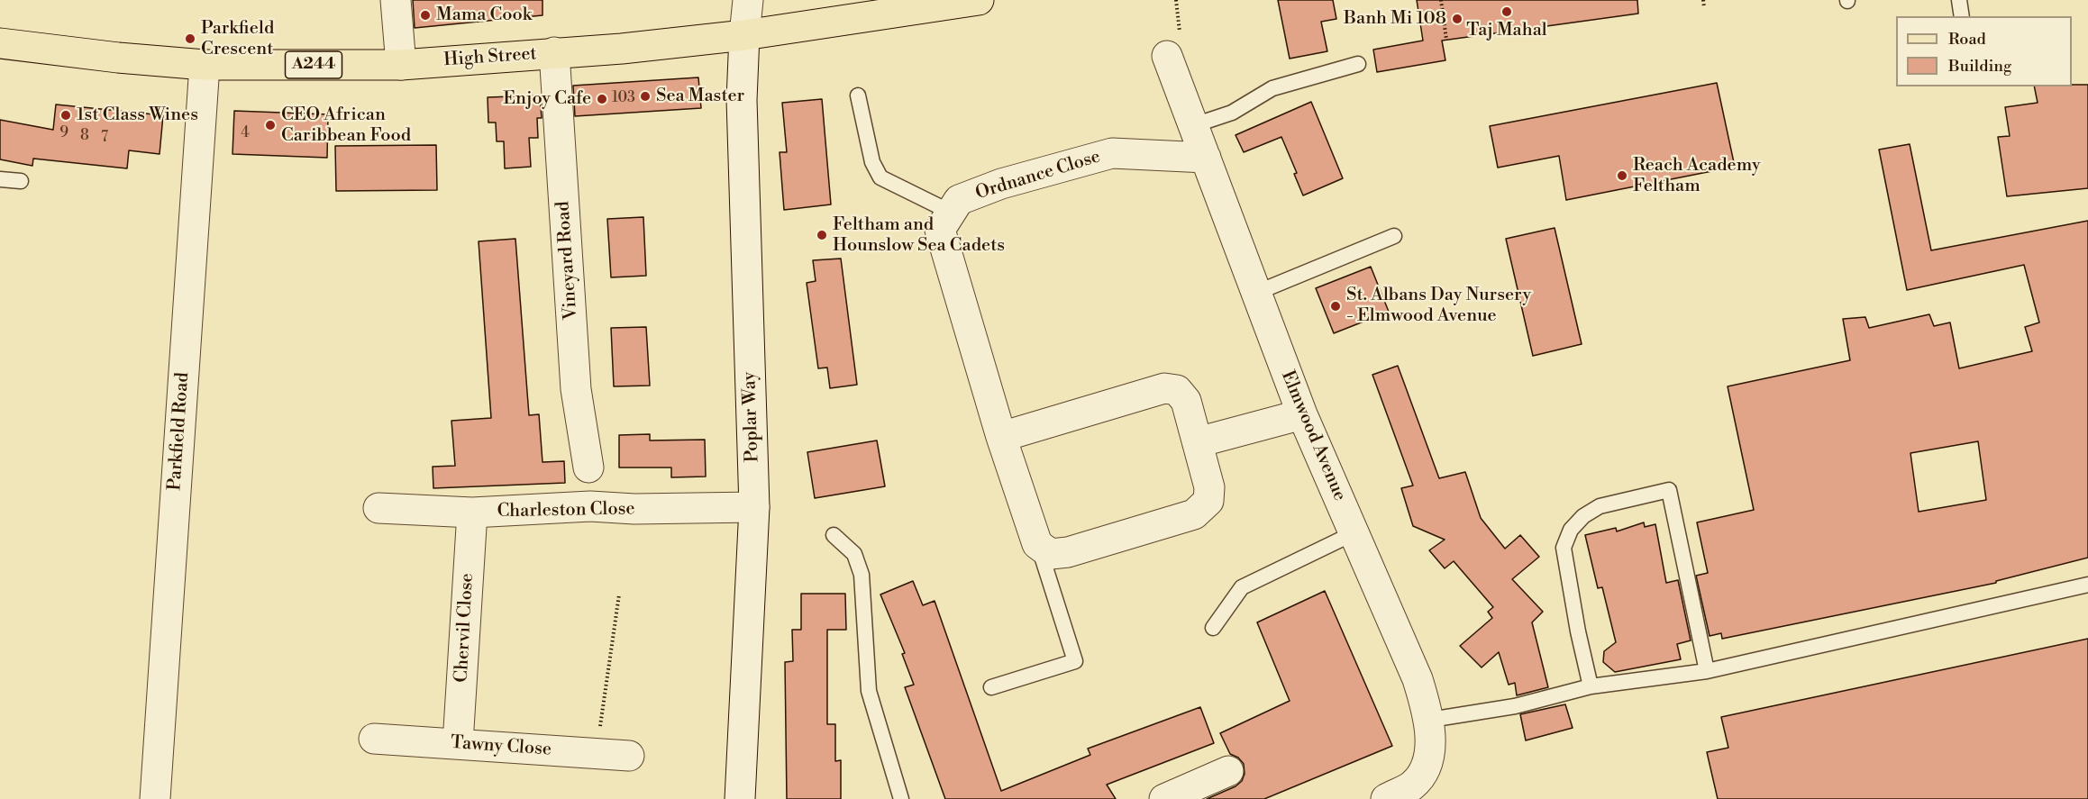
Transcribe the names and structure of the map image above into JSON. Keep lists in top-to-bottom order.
{
  "streets": {
    "main road": ["High Street", "A244"],
    "street": [
      "Ordnance Close",
      "Vineyard Road",
      "Poplar Way",
      "Parkfield Road",
      "Elmwood Avenue",
      "Charleston Close",
      "Chervil Close",
      "Tawny Close"
    ]
  },
  "crossings": [
    ["High Street", "Vineyard Road"],
    ["High Street", "Poplar Way"],
    ["High Street", "Parkfield Road"],
    ["Ordnance Close", "Elmwood Avenue"],
    ["Poplar Way", "Charleston Close"],
    ["Charleston Close", "Chervil Close"],
    ["Chervil Close", "Tawny Close"]
  ],
  "places": [
    "Taj Mahal",
    "Mama Cook",
    "Banh Mi 108",
    "Parkfield Crescent",
    "Sea Master",
    "Enjoy Cafe",
    "1st Class Wines",
    "CEO African Caribbean Food",
    "Reach Academy Feltham",
    "Feltham and Hounslow Sea Cadets",
    "St. Albans Day Nursery - Elmwood Avenue"
  ],
  "house_numbers": [
    "103",
    "9",
    "4",
    "8",
    "7"
  ],
  "legend": ["Road", "Building"]
}
